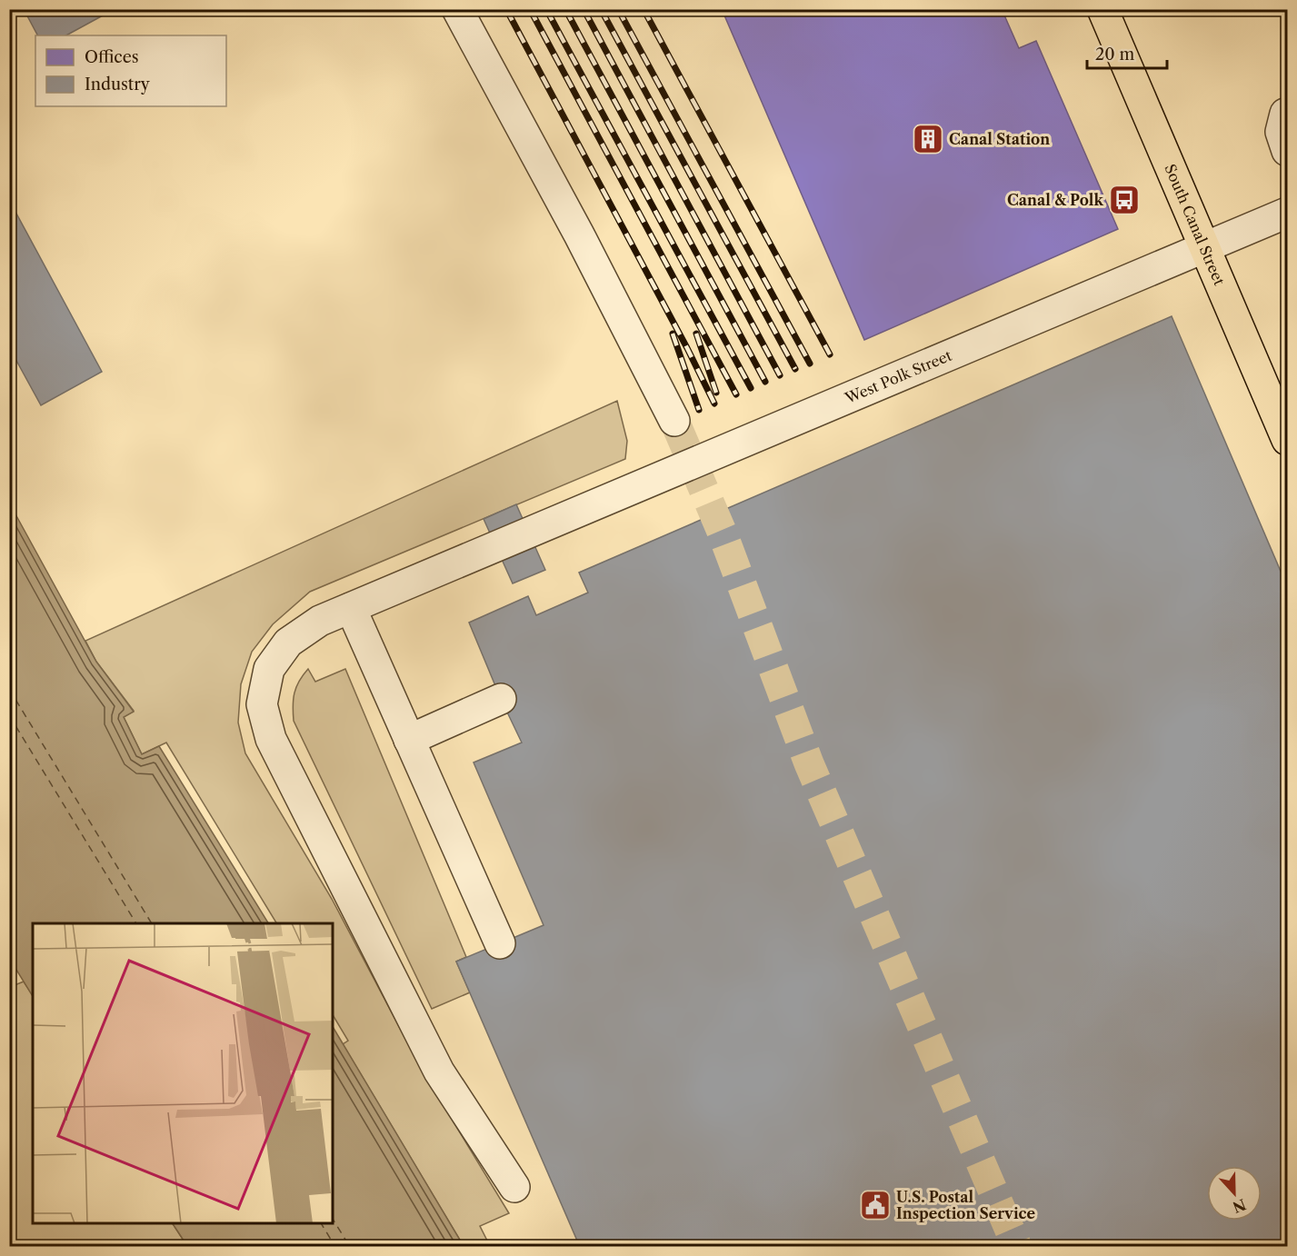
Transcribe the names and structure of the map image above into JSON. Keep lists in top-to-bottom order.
{
  "streets": {
    "main road": ["South Canal Street"],
    "street": ["West Polk Street"]
  },
  "crossings": [
    ["South Canal Street", "West Polk Street"]
  ],
  "places": {
    "building": ["Canal Station"],
    "bus stop": ["Canal & Polk"],
    "public building": ["U.S. Postal Inspection Service"]
  },
  "legend": ["Offices", "Industry"],
  "scale_bar": "20 m",
  "north": "bottom"
}
